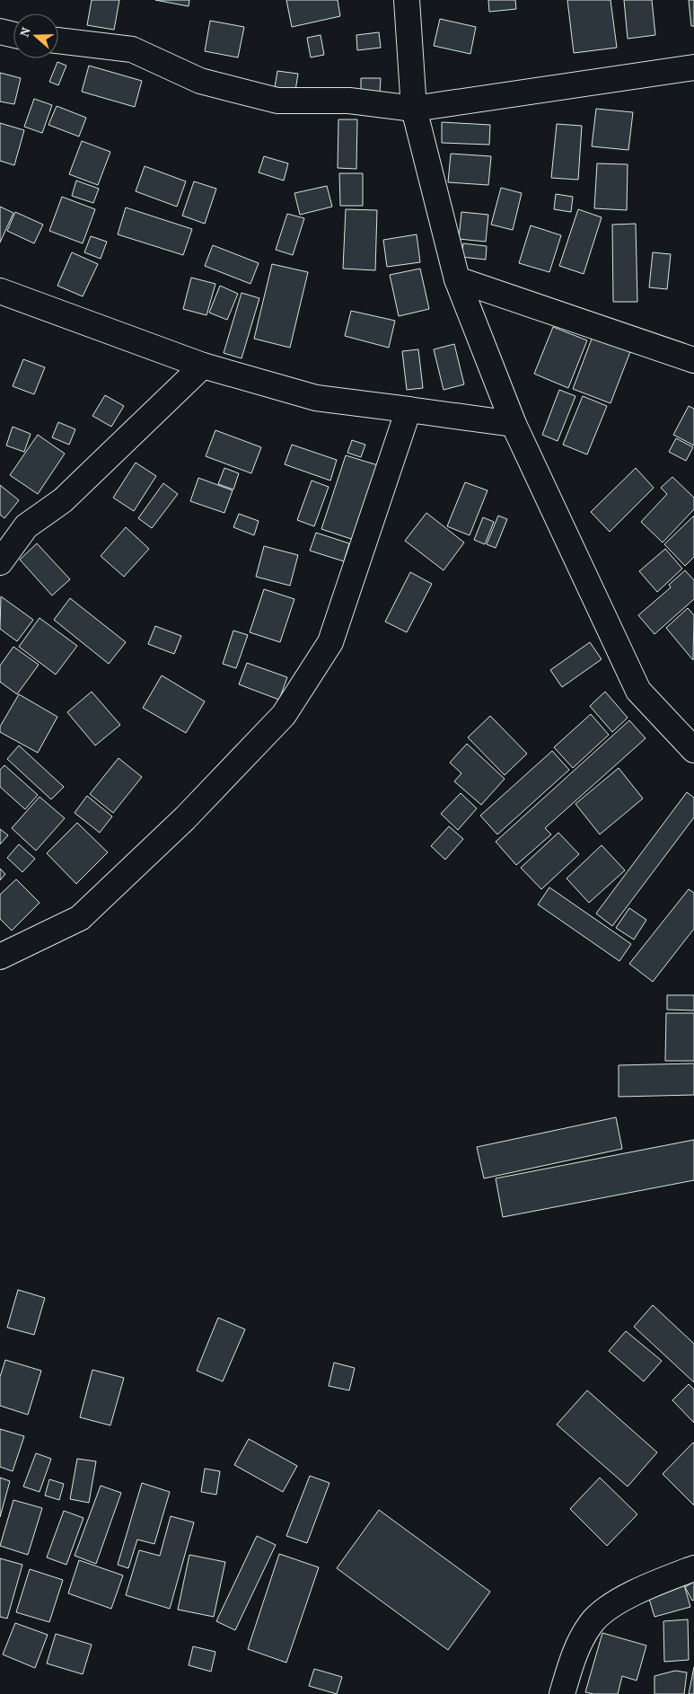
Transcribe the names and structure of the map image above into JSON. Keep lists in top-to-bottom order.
{
  "north": "left"
}
